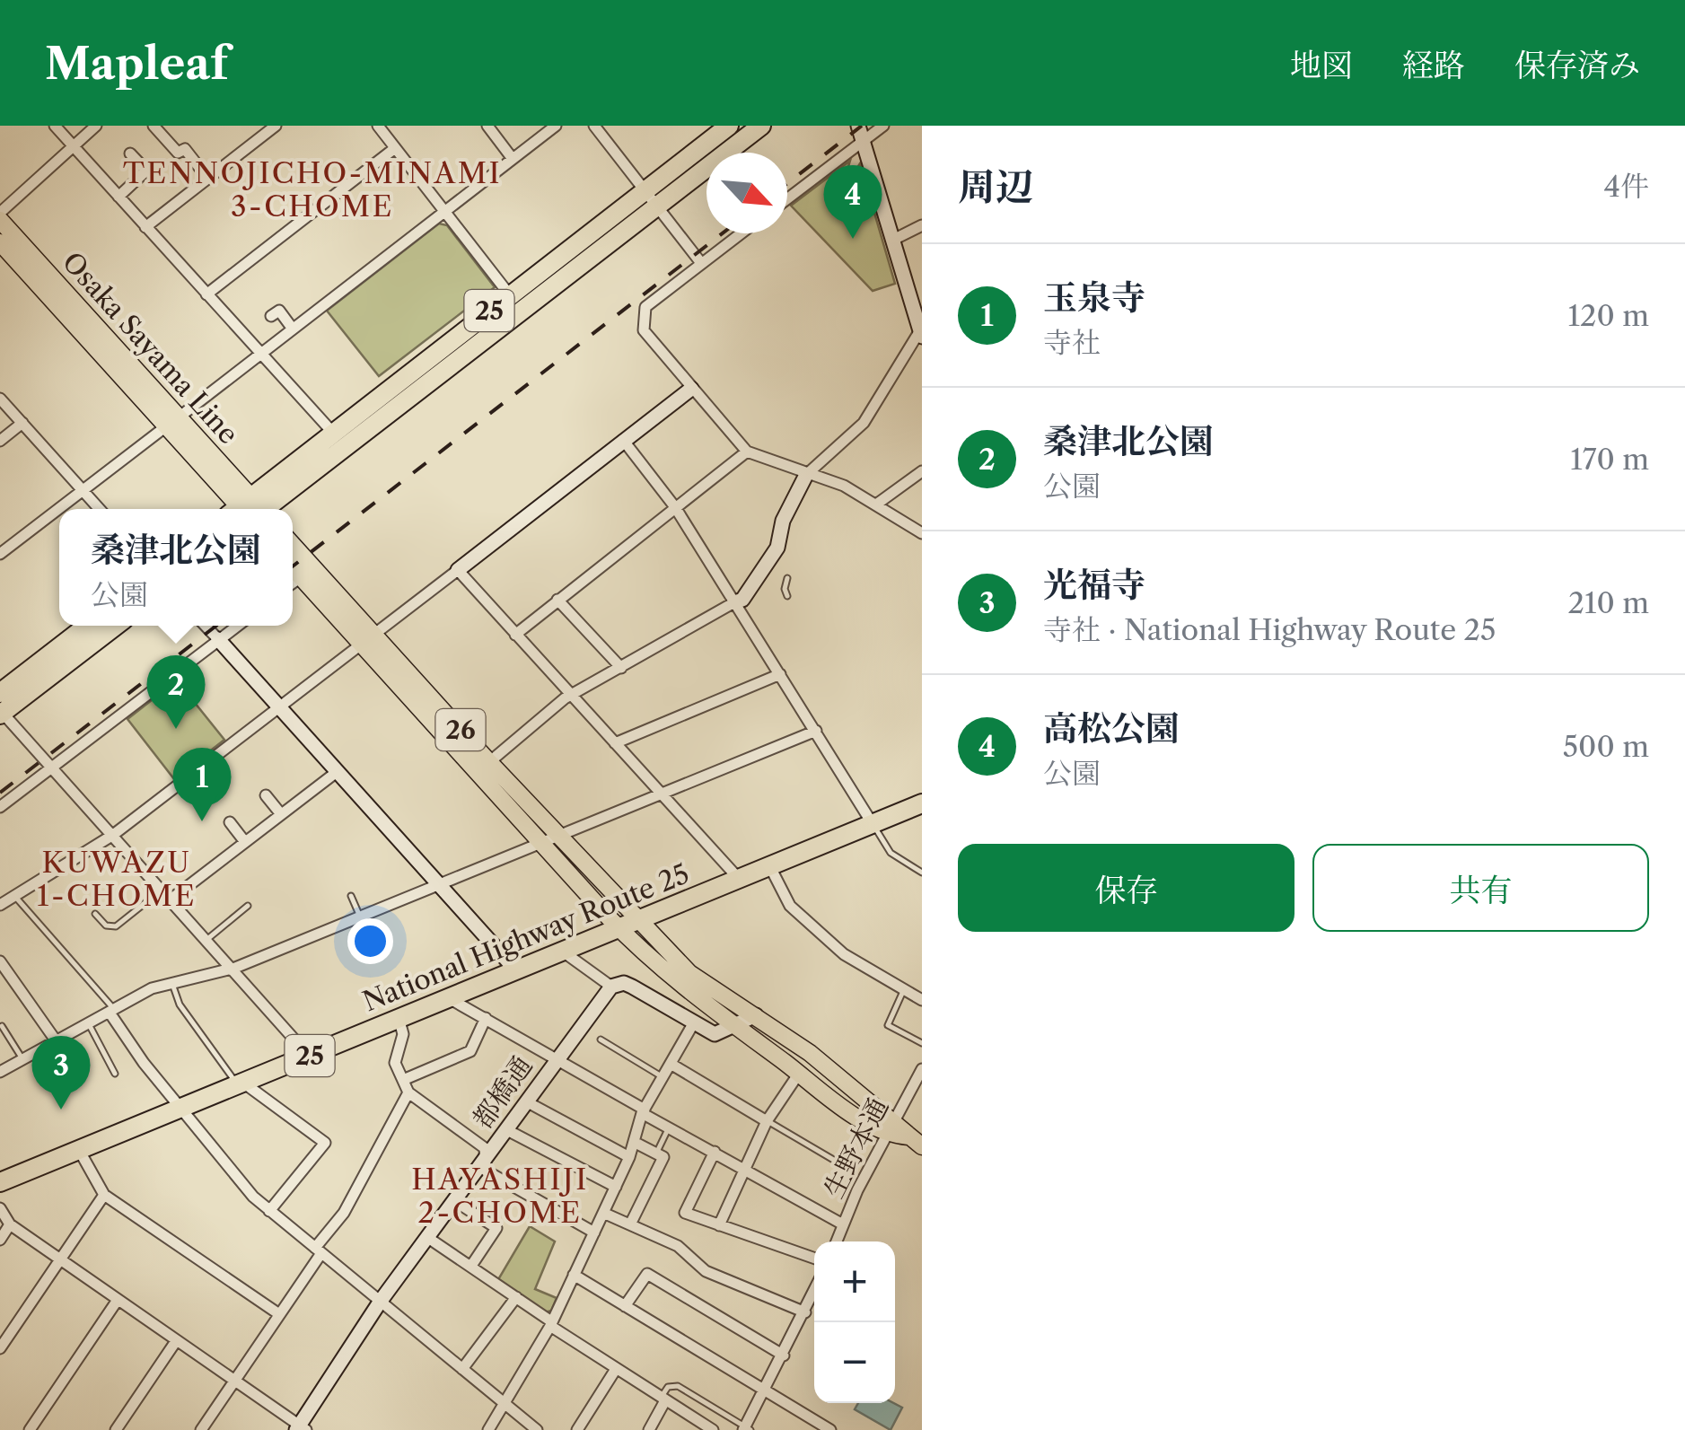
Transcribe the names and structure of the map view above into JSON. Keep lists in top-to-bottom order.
{
  "streets": {
    "highway": ["25", "National Highway Route 25"],
    "main road": ["Osaka Sayama Line", "26"],
    "street": ["都橋通", "生野本通"]
  },
  "crossings": [
    ["26", "National Highway Route 25"]
  ],
  "districts": ["TENNOJICHO-MINAMI 3-CHOME", "KUWAZU 1-CHOME", "HAYASHIJI 2-CHOME"],
  "north": "bottom right",
  "page": {
    "header": "Mapleaf",
    "nav": ["地図", "経路", "保存済み"],
    "heading": ["周辺", "4件"],
    "pins": [
      "4",
      "2",
      "1",
      "3"
    ],
    "list": [
      {
        "mark": "1",
        "name": "玉泉寺",
        "note": "寺社",
        "value": "120 m"
      },
      {
        "mark": "2",
        "name": "桑津北公園",
        "note": "公園",
        "value": "170 m"
      },
      {
        "mark": "3",
        "name": "光福寺",
        "note": "寺社 · National Highway Route 25",
        "value": "210 m"
      },
      {
        "mark": "4",
        "name": "高松公園",
        "note": "公園",
        "value": "500 m"
      }
    ],
    "popup": ["桑津北公園", "公園"],
    "buttons": ["保存", "共有"],
    "map_buttons": ["+", "−"]
  }
}
